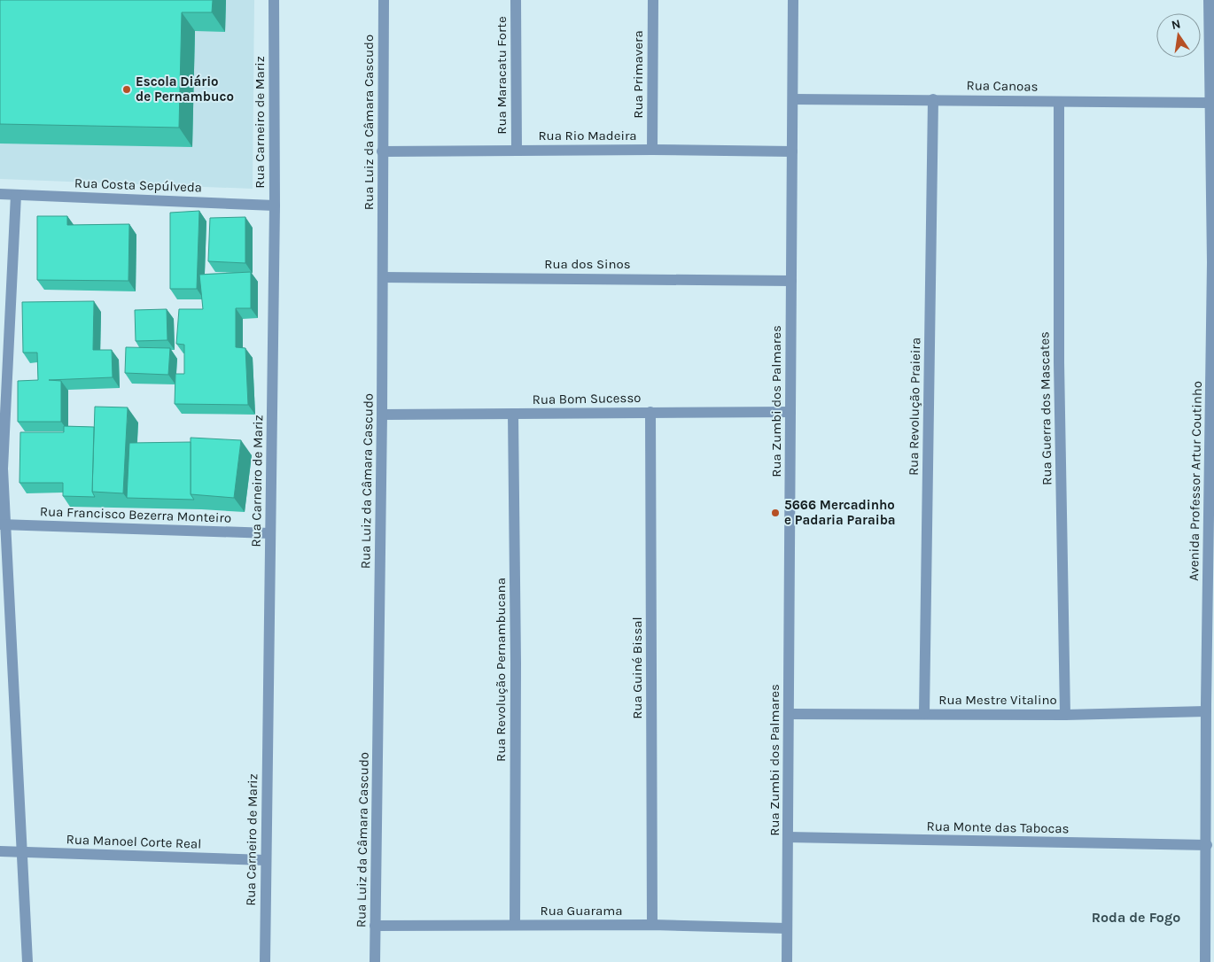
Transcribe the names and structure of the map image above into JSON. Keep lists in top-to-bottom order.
{
  "streets": {
    "street": [
      "Rua Primavera",
      "Rua Maracatu Forte",
      "Rua Canoas",
      "Rua Carneiro de Mariz",
      "Rua Luiz da Câmara Cascudo",
      "Rua Rio Madeira",
      "Rua Costa Sepúlveda",
      "Rua dos Sinos",
      "Rua Bom Sucesso",
      "Rua Zumbi dos Palmares",
      "Rua Revolução Praieira",
      "Rua Guerra dos Mascates",
      "Avenida Professor Artur Coutinho",
      "Rua Francisco Bezerra Monteiro",
      "Rua Guiné Bissal",
      "Rua Revolução Pernambucana",
      "Rua Mestre Vitalino",
      "Rua Monte das Tabocas",
      "Rua Manoel Corte Real",
      "Rua Guarama"
    ]
  },
  "crossings": [
    ["Rua Primavera", "Rua Rio Madeira"],
    ["Rua Maracatu Forte", "Rua Rio Madeira"],
    ["Rua Canoas", "Rua Zumbi dos Palmares"],
    ["Rua Canoas", "Rua Revolução Praieira"],
    ["Rua Canoas", "Rua Guerra dos Mascates"],
    ["Rua Canoas", "Avenida Professor Artur Coutinho"],
    ["Rua Carneiro de Mariz", "Rua Costa Sepúlveda"],
    ["Rua Carneiro de Mariz", "Rua Francisco Bezerra Monteiro"],
    ["Rua Carneiro de Mariz", "Rua Manoel Corte Real"],
    ["Rua Luiz da Câmara Cascudo", "Rua Rio Madeira"],
    ["Rua Luiz da Câmara Cascudo", "Rua dos Sinos"],
    ["Rua Luiz da Câmara Cascudo", "Rua Bom Sucesso"],
    ["Rua Luiz da Câmara Cascudo", "Rua Guarama"],
    ["Rua Rio Madeira", "Rua Zumbi dos Palmares"],
    ["Rua dos Sinos", "Rua Zumbi dos Palmares"],
    ["Rua Bom Sucesso", "Rua Zumbi dos Palmares"],
    ["Rua Bom Sucesso", "Rua Guiné Bissal"],
    ["Rua Bom Sucesso", "Rua Revolução Pernambucana"],
    ["Rua Zumbi dos Palmares", "Rua Mestre Vitalino"],
    ["Rua Zumbi dos Palmares", "Rua Monte das Tabocas"],
    ["Rua Zumbi dos Palmares", "Rua Guarama"],
    ["Rua Revolução Praieira", "Rua Mestre Vitalino"],
    ["Rua Guerra dos Mascates", "Rua Mestre Vitalino"],
    ["Avenida Professor Artur Coutinho", "Rua Mestre Vitalino"],
    ["Avenida Professor Artur Coutinho", "Rua Monte das Tabocas"],
    ["Rua Guiné Bissal", "Rua Guarama"],
    ["Rua Revolução Pernambucana", "Rua Guarama"]
  ],
  "districts": ["Roda de Fogo"],
  "places": ["Escola Diário de Pernambuco", "5666 Mercadinho e Padaria Paraiba"],
  "north": "top"
}
